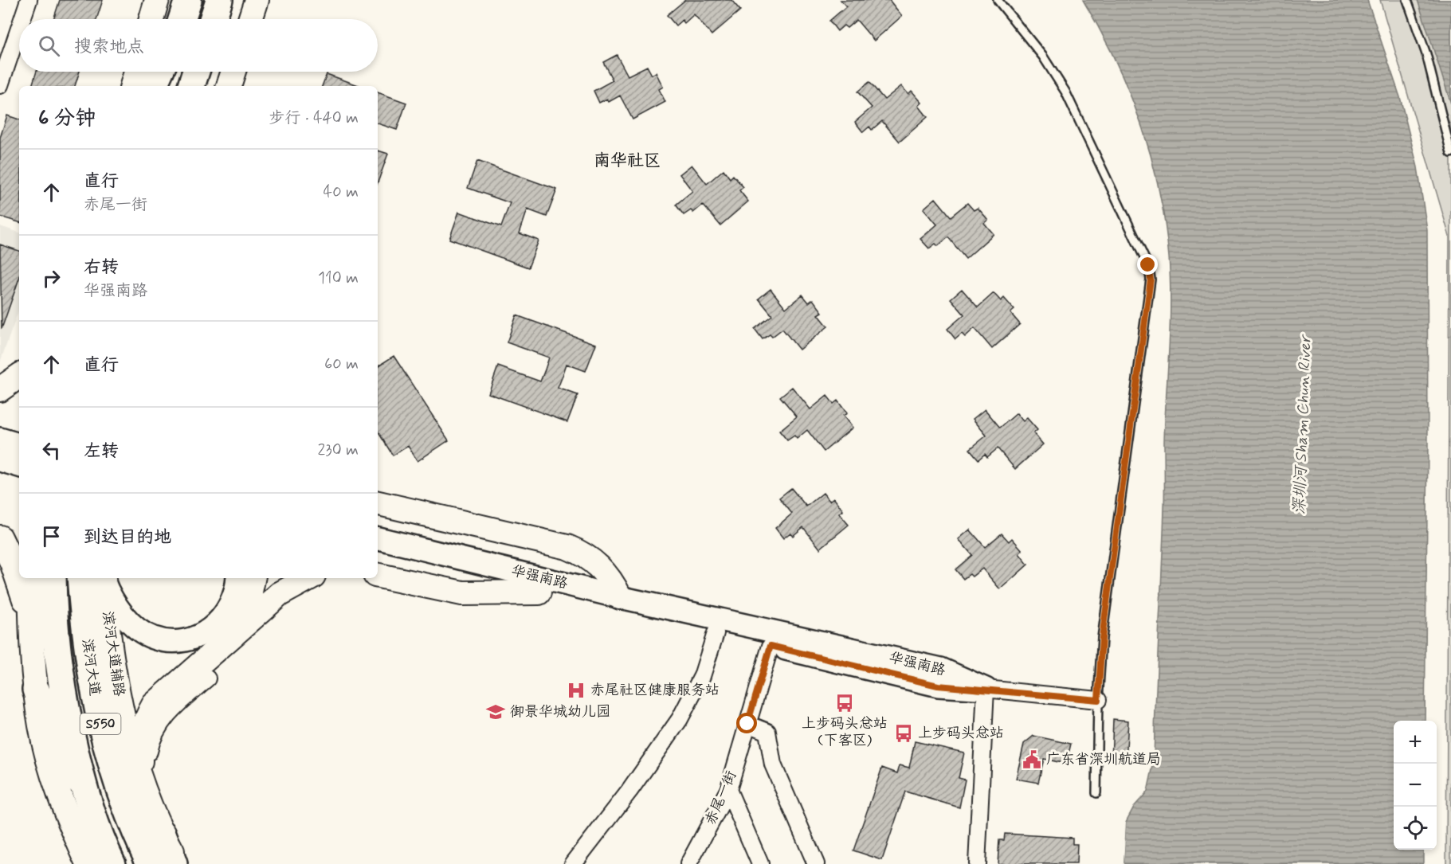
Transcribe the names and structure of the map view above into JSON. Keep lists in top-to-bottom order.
{
  "streets": {
    "highway": ["滨河大道", "S550"],
    "main road": ["华强南路", "滨河大道辅路"],
    "street": ["赤尾一街"]
  },
  "crossings": [
    ["华强南路", "赤尾一街"]
  ],
  "districts": ["南华社区"],
  "water": ["深圳河 Sham Chun River"],
  "places": {
    "hospital": ["赤尾社区健康服务站"],
    "bus stop": ["上步码头总站 (下客区)", "上步码头总站"],
    "school or university": ["御景华城幼儿园"],
    "public building": ["广东省深圳航道局"]
  },
  "page": {
    "search": "搜索地点",
    "heading": ["6 分钟", "步行 · 440 m"],
    "list": [
      ["直行", "赤尾一街", "40 m"],
      ["右转", "华强南路", "110 m"],
      ["直行", "60 m"],
      ["左转", "230 m"],
      "到达目的地"
    ],
    "map_buttons": ["+", "−"]
  }
}
